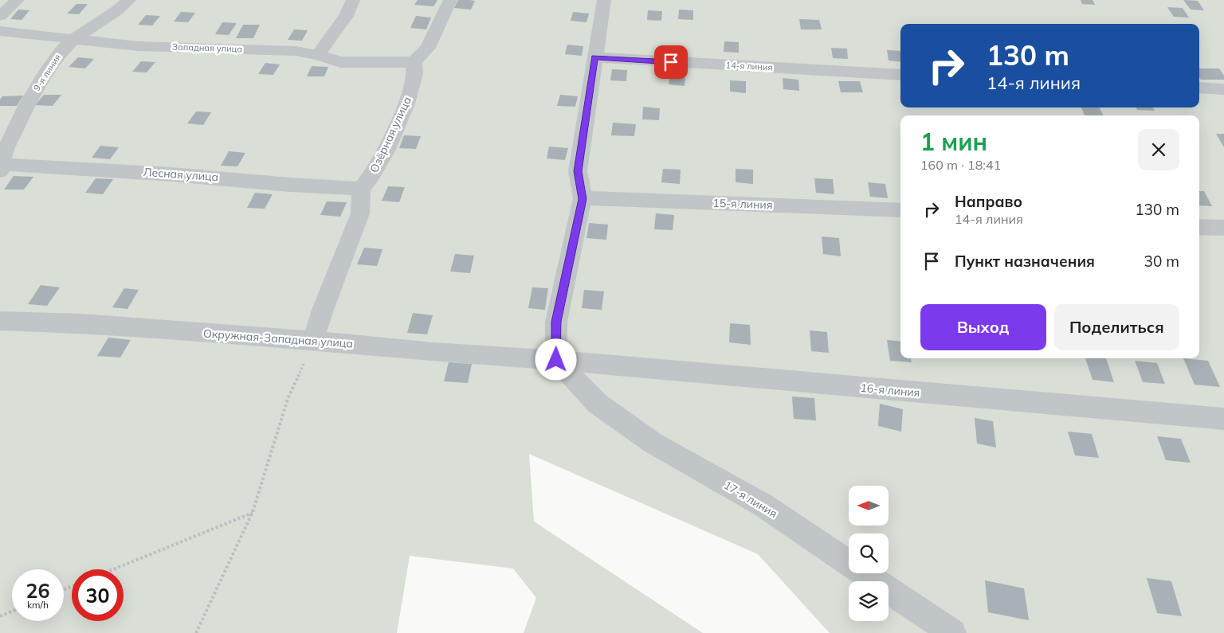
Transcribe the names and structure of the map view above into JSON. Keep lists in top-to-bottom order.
{
  "streets": {
    "street": [
      "Западная улица",
      "14-я линия",
      "9-я линия",
      "Озёрная улица",
      "Лесная улица",
      "15-я линия",
      "Окружная-Западная улица",
      "16-я линия",
      "17-я линия"
    ]
  },
  "crossings": [
    ["Западная улица", "9-я линия"],
    ["Западная улица", "Озёрная улица"],
    ["9-я линия", "Лесная улица"],
    ["Озёрная улица", "Лесная улица"],
    ["Окружная-Западная улица", "16-я линия"],
    ["Окружная-Западная улица", "17-я линия"],
    ["16-я линия", "17-я линия"]
  ],
  "north": "left",
  "page": {
    "turn": ["130 m", "14-я линия"],
    "heading": ["1 мин", "160 m · 18:41"],
    "list": [
      {
        "name": "Направо",
        "note": "14-я линия",
        "value": "130 m"
      },
      {
        "name": "Пункт назначения",
        "value": "30 m"
      }
    ],
    "buttons": ["Выход", "Поделиться"],
    "speed": "26 km/h",
    "limit": "30"
  }
}
